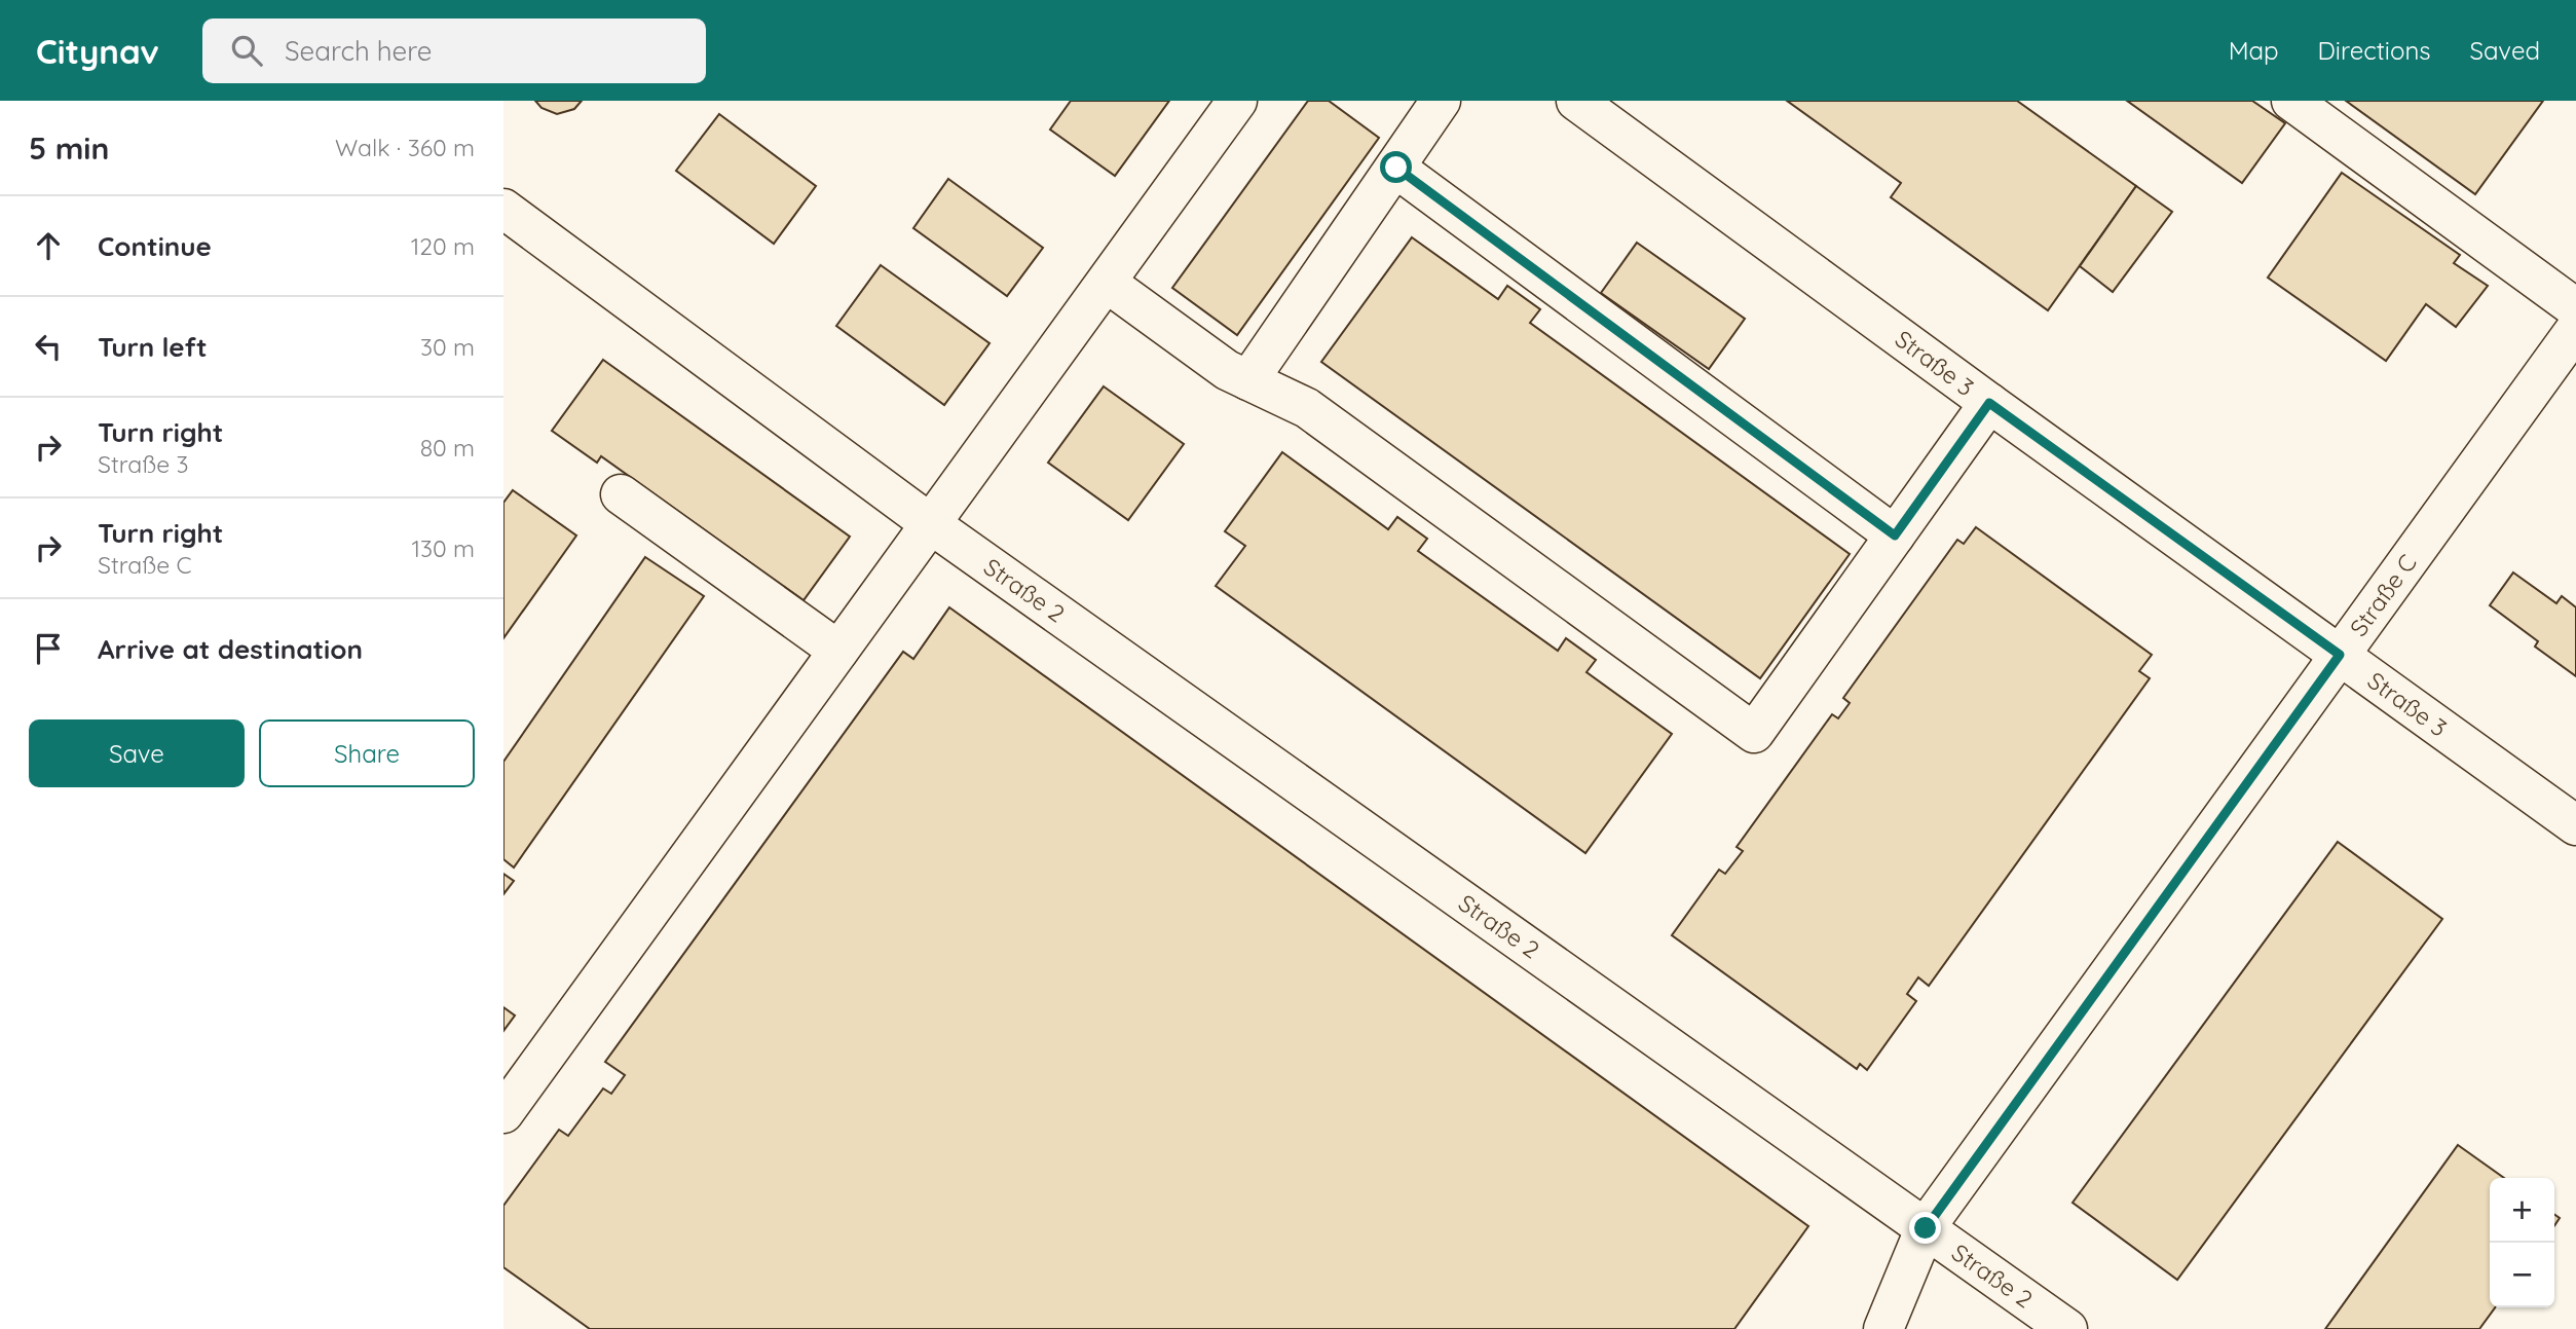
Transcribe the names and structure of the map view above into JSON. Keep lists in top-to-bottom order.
{
  "streets": {
    "lane": ["Straße 3", "Straße 2", "Straße C"]
  },
  "crossings": [
    ["Straße 3", "Straße C"],
    ["Straße 2", "Straße C"]
  ],
  "page": {
    "header": "Citynav",
    "search": "Search here",
    "nav": ["Map", "Directions", "Saved"],
    "heading": ["5 min", "Walk · 360 m"],
    "list": [
      ["Continue", "120 m"],
      ["Turn left", "30 m"],
      ["Turn right", "Straße 3", "80 m"],
      ["Turn right", "Straße C", "130 m"],
      "Arrive at destination"
    ],
    "buttons": ["Save", "Share"],
    "map_buttons": ["+", "−"]
  }
}
